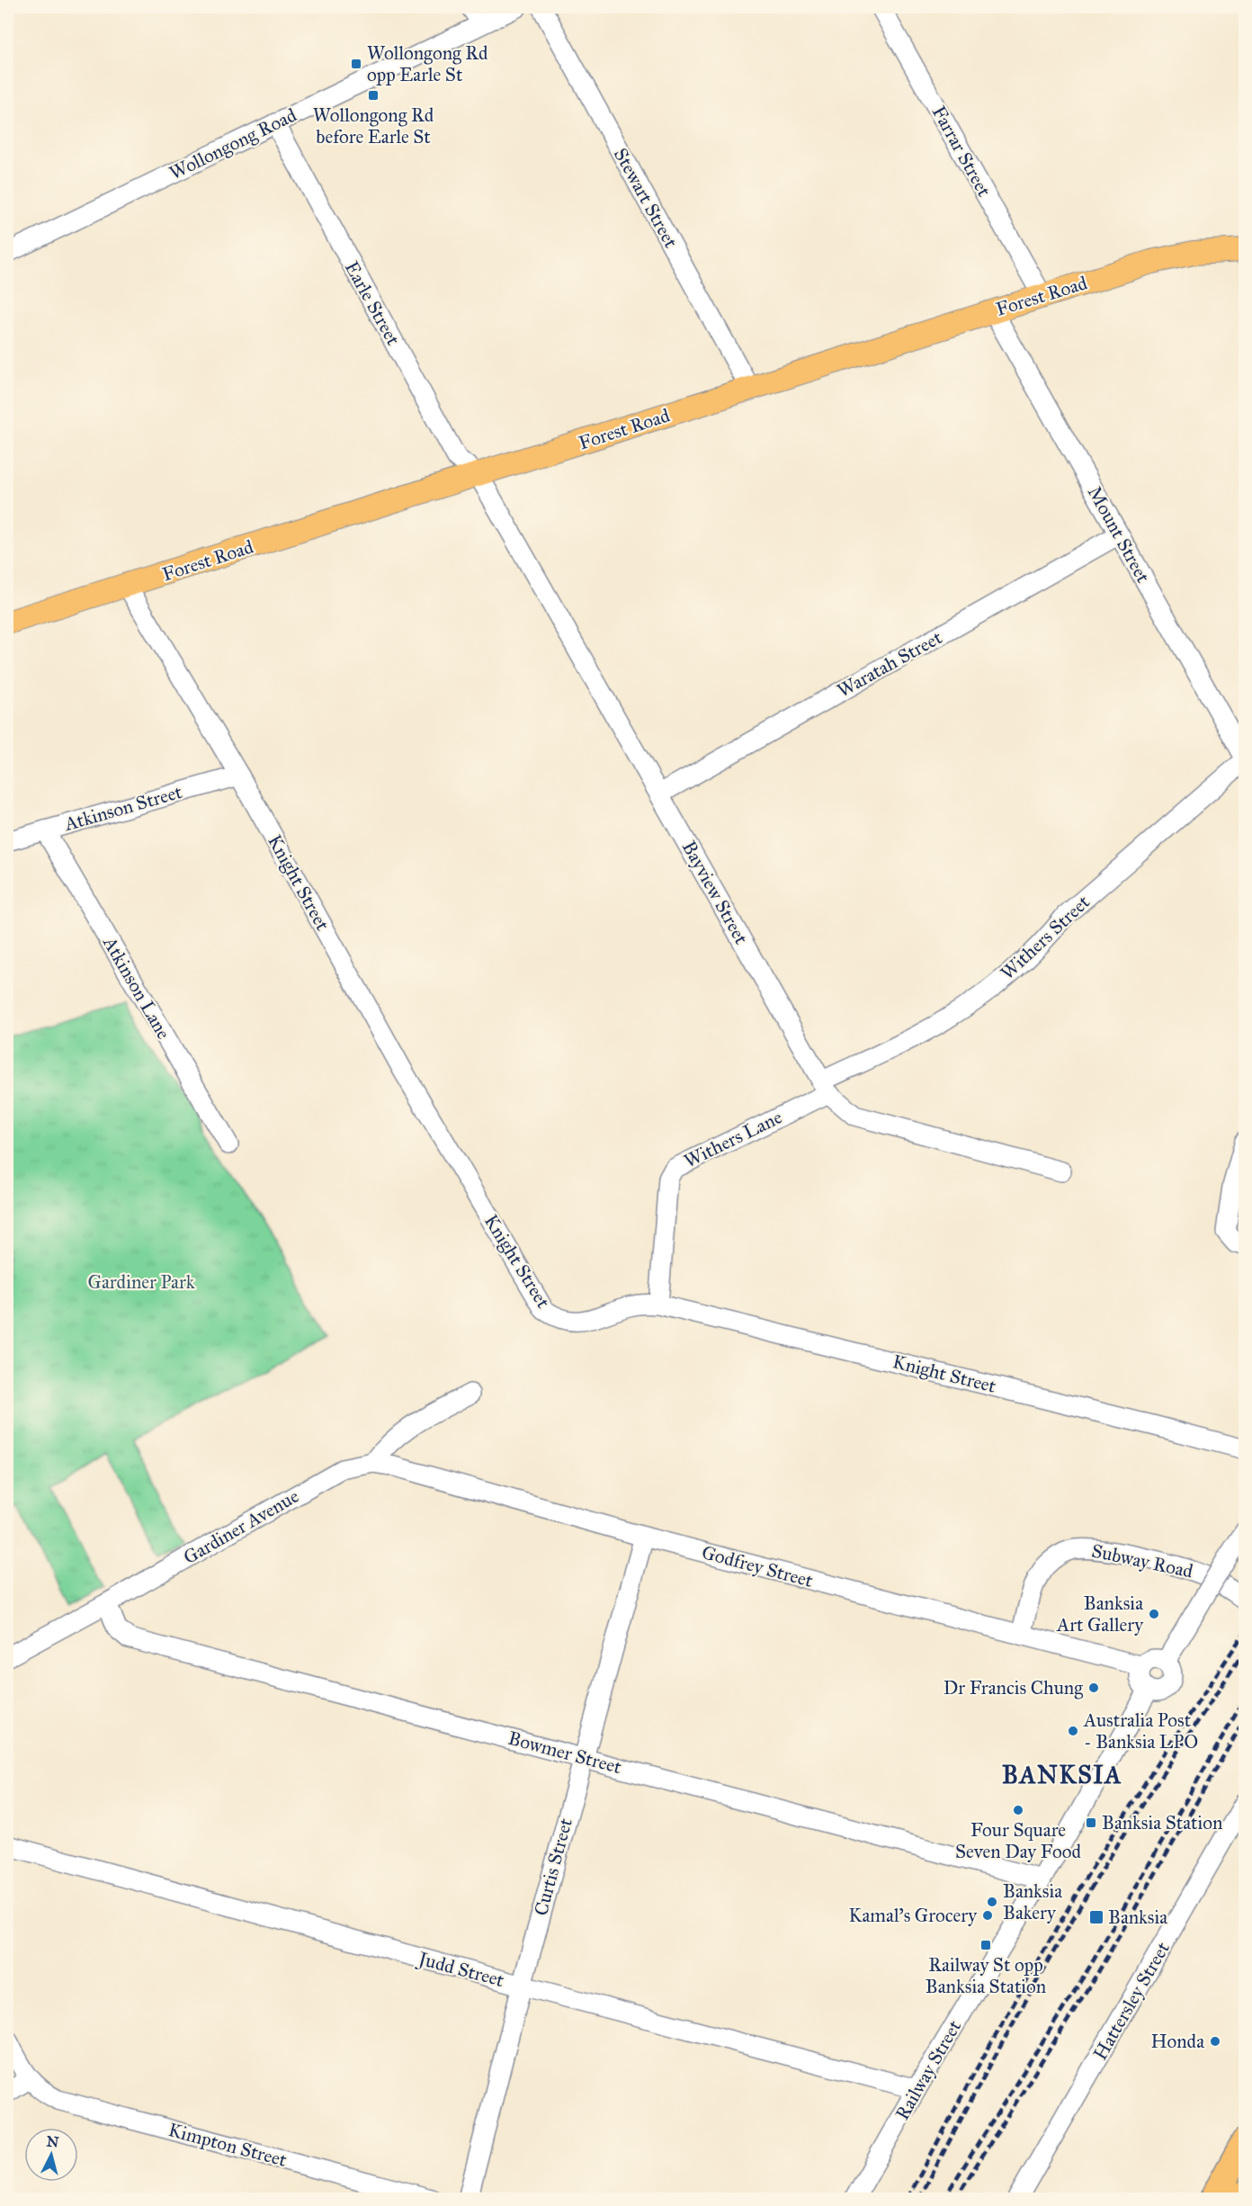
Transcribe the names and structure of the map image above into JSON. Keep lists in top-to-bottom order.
{
  "streets": {
    "main road": ["Forest Road"],
    "street": [
      "Wollongong Road",
      "Farrar Street",
      "Stewart Street",
      "Earle Street",
      "Mount Street",
      "Waratah Street",
      "Atkinson Street",
      "Knight Street",
      "Bayview Street",
      "Withers Street",
      "Atkinson Lane",
      "Withers Lane",
      "Gardiner Avenue",
      "Subway Road",
      "Godfrey Street",
      "Bowmer Street",
      "Curtis Street",
      "Judd Street",
      "Hattersley Street",
      "Railway Street",
      "Kimpton Street"
    ]
  },
  "crossings": [
    ["Wollongong Road", "Earle Street"],
    ["Farrar Street", "Forest Road"],
    ["Stewart Street", "Forest Road"],
    ["Forest Road", "Earle Street"],
    ["Forest Road", "Mount Street"],
    ["Forest Road", "Knight Street"],
    ["Forest Road", "Bayview Street"],
    ["Earle Street", "Bayview Street"],
    ["Mount Street", "Waratah Street"],
    ["Mount Street", "Withers Street"],
    ["Waratah Street", "Bayview Street"],
    ["Atkinson Street", "Knight Street"],
    ["Atkinson Street", "Atkinson Lane"],
    ["Knight Street", "Withers Lane"],
    ["Bayview Street", "Withers Street"],
    ["Bayview Street", "Withers Lane"],
    ["Withers Street", "Withers Lane"],
    ["Gardiner Avenue", "Godfrey Street"],
    ["Gardiner Avenue", "Bowmer Street"],
    ["Subway Road", "Godfrey Street"],
    ["Godfrey Street", "Curtis Street"],
    ["Godfrey Street", "Railway Street"],
    ["Bowmer Street", "Curtis Street"],
    ["Bowmer Street", "Railway Street"],
    ["Curtis Street", "Judd Street"],
    ["Judd Street", "Railway Street"]
  ],
  "districts": ["BANKSIA"],
  "parks": ["Gardiner Park"],
  "places": {
    "transit": [
      "Wollongong Rd opp Earle St",
      "Wollongong Rd before Earle St",
      "Banksia Station",
      "Banksia",
      "Railway St opp Banksia Station"
    ],
    "other": [
      "Banksia Art Gallery",
      "Dr Francis Chung",
      "Australia Post - Banksia LPO",
      "Four Square Seven Day Food",
      "Banksia Bakery",
      "Kamal's Grocery",
      "Honda"
    ]
  },
  "north": "top"
}
